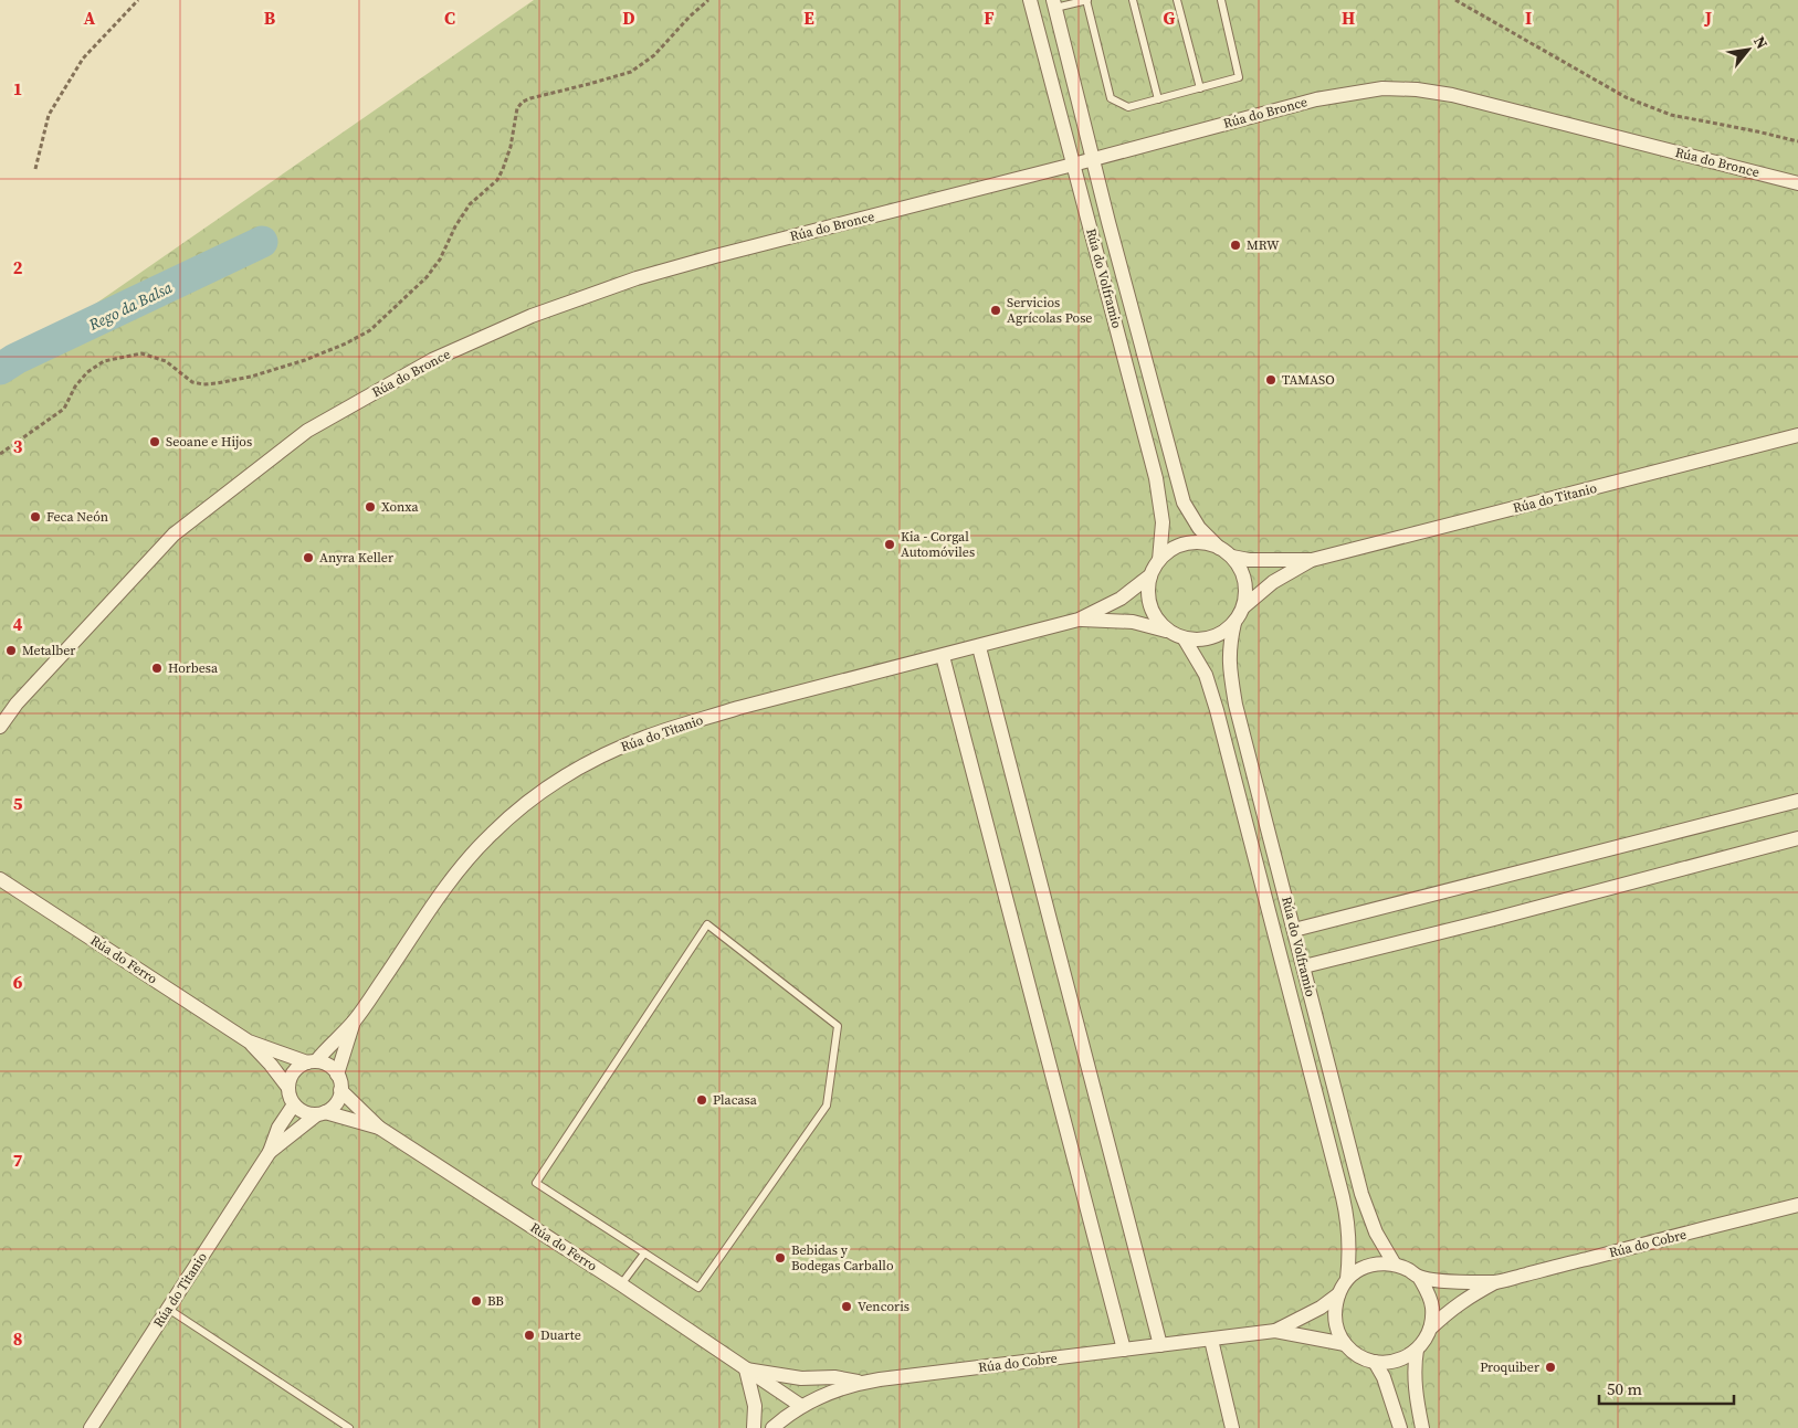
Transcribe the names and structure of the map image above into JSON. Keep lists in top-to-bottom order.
{
  "streets": {
    "street": [
      "Rúa do Bronce",
      "Rúa do Volframio",
      "Rúa do Titanio",
      "Rúa do Ferro",
      "Rúa do Cobre"
    ]
  },
  "crossings": [
    ["Rúa do Bronce", "Rúa do Volframio"],
    ["Rúa do Titanio", "Rúa do Ferro"],
    ["Rúa do Ferro", "Rúa do Cobre"]
  ],
  "water": ["Rego da Balsa"],
  "places": [
    "MRW",
    "Servicios Agrícolas Pose",
    "TAMASO",
    "Seoane e Hijos",
    "Xonxa",
    "Feca Neón",
    "Kia - Corgal Automóviles",
    "Anyra Keller",
    "Metalber",
    "Horbesa",
    "Placasa",
    "Bebidas y Bodegas Carballo",
    "BB",
    "Vencoris",
    "Duarte",
    "Proquiber"
  ],
  "scale_bar": "50 m",
  "north": "top right",
  "grid": {
    "columns": [
      "A",
      "B",
      "C",
      "D",
      "E",
      "F",
      "G",
      "H",
      "I",
      "J"
    ],
    "rows": [
      "1",
      "2",
      "3",
      "4",
      "5",
      "6",
      "7",
      "8"
    ]
  }
}
